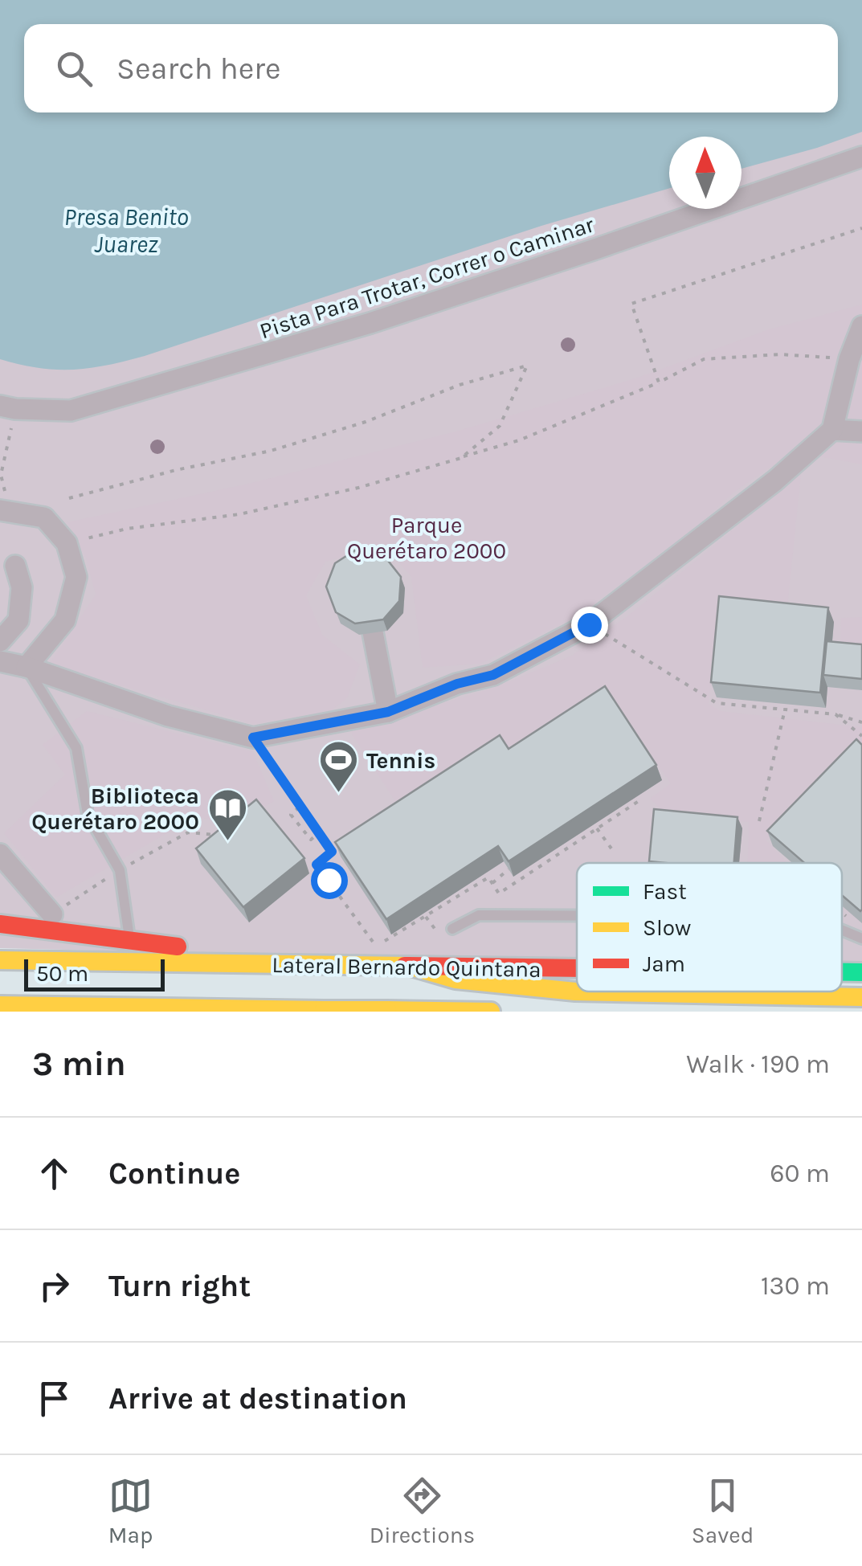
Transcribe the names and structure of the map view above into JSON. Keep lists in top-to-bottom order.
{
  "streets": {
    "street": ["Pista Para Trotar, Correr o Caminar", "Lateral Bernardo Quintana"]
  },
  "water": ["Presa Benito Juarez"],
  "parks": ["Parque Querétaro 2000"],
  "places": {
    "sports": ["Tennis"],
    "library": ["Biblioteca Querétaro 2000"]
  },
  "legend": ["Fast", "Slow", "Jam"],
  "scale_bar": "50 m",
  "north": "top",
  "page": {
    "search": "Search here",
    "scale": "50 m",
    "heading": ["3 min", "Walk · 190 m"],
    "list": [
      ["Continue", "60 m"],
      ["Turn right", "130 m"],
      "Arrive at destination"
    ],
    "nav": ["Map", "Directions", "Saved"]
  }
}
